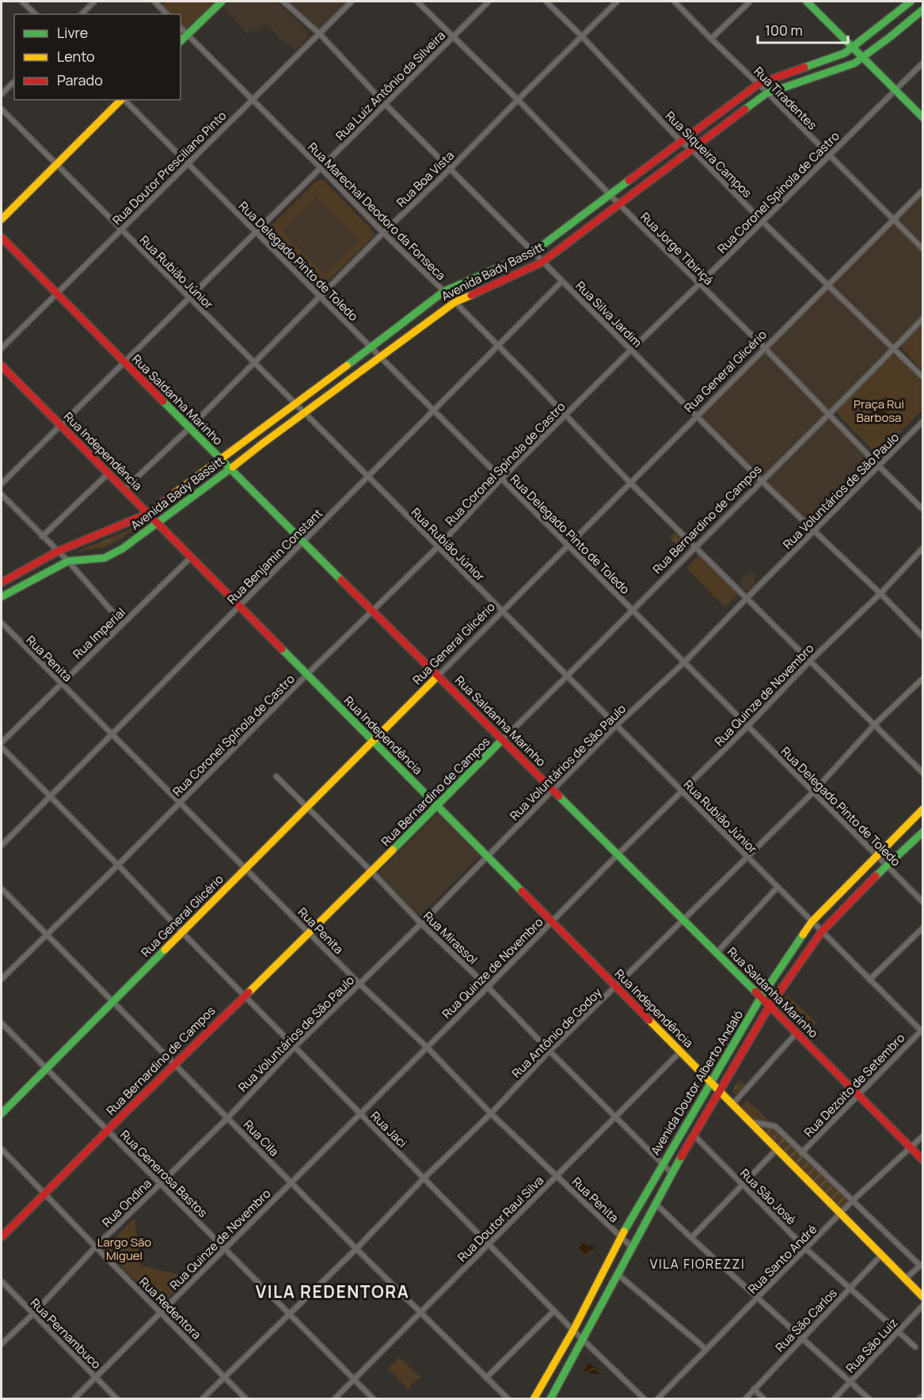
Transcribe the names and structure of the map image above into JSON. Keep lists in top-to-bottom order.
{
  "streets": {
    "street": [
      "Rua Luiz Antônio da Silveira",
      "Rua Tiradentes",
      "Rua Siqueira Campos",
      "Rua Doutor Presciliano Pinto",
      "Rua Boa Vista",
      "Rua Coronel Spínola de Castro",
      "Rua Marechal Deodoro da Fonseca",
      "Rua Jorge Tibiriçá",
      "Rua Delegado Pinto de Toledo",
      "Avenida Bady Bassitt",
      "Rua Rubião Júnior",
      "Rua Silva Jardim",
      "Rua General Glicério",
      "Rua Saldanha Marinho",
      "Rua Independência",
      "Rua Voluntários de São Paulo",
      "Rua Bernardino de Campos",
      "Rua Benjamin Constant",
      "Rua Imperial",
      "Rua Penita",
      "Rua Quinze de Novembro",
      "Rua Mirassol",
      "Rua Antônio de Godoy",
      "Avenida Doutor Alberto Andaló",
      "Rua Dezoito de Setembro",
      "Rua Jaci",
      "Rua Cila",
      "Rua Generosa Bastos",
      "Rua São José",
      "Rua Ondina",
      "Rua Doutor Raul Silva",
      "Rua Santo André",
      "Rua Redentora",
      "Rua São Carlos",
      "Rua Pernambuco",
      "Rua São Luiz"
    ]
  },
  "crossings": [
    ["Rua Luiz Antônio da Silveira", "Rua Marechal Deodoro da Fonseca"],
    ["Rua Luiz Antônio da Silveira", "Rua Jorge Tibiriçá"],
    ["Rua Luiz Antônio da Silveira", "Rua Delegado Pinto de Toledo"],
    ["Rua Luiz Antônio da Silveira", "Rua Rubião Júnior"],
    ["Rua Luiz Antônio da Silveira", "Rua Silva Jardim"],
    ["Rua Luiz Antônio da Silveira", "Rua Saldanha Marinho"],
    ["Rua Luiz Antônio da Silveira", "Rua Independência"],
    ["Rua Tiradentes", "Rua Coronel Spínola de Castro"],
    ["Rua Tiradentes", "Avenida Bady Bassitt"],
    ["Rua Tiradentes", "Rua General Glicério"],
    ["Rua Siqueira Campos", "Rua Boa Vista"],
    ["Rua Siqueira Campos", "Rua Coronel Spínola de Castro"],
    ["Rua Siqueira Campos", "Avenida Bady Bassitt"],
    ["Rua Siqueira Campos", "Rua General Glicério"],
    ["Rua Siqueira Campos", "Rua Bernardino de Campos"],
    ["Rua Doutor Presciliano Pinto", "Rua Marechal Deodoro da Fonseca"],
    ["Rua Doutor Presciliano Pinto", "Rua Delegado Pinto de Toledo"],
    ["Rua Doutor Presciliano Pinto", "Rua Rubião Júnior"],
    ["Rua Doutor Presciliano Pinto", "Rua Silva Jardim"],
    ["Rua Doutor Presciliano Pinto", "Rua Saldanha Marinho"],
    ["Rua Boa Vista", "Rua Marechal Deodoro da Fonseca"],
    ["Rua Boa Vista", "Rua Jorge Tibiriçá"],
    ["Rua Boa Vista", "Rua Delegado Pinto de Toledo"],
    ["Rua Boa Vista", "Rua Rubião Júnior"],
    ["Rua Boa Vista", "Rua Silva Jardim"],
    ["Rua Boa Vista", "Rua Saldanha Marinho"],
    ["Rua Boa Vista", "Rua Independência"],
    ["Rua Coronel Spínola de Castro", "Rua Marechal Deodoro da Fonseca"],
    ["Rua Coronel Spínola de Castro", "Rua Jorge Tibiriçá"],
    ["Rua Coronel Spínola de Castro", "Rua Delegado Pinto de Toledo"],
    ["Rua Coronel Spínola de Castro", "Rua Rubião Júnior"],
    ["Rua Coronel Spínola de Castro", "Rua Silva Jardim"],
    ["Rua Coronel Spínola de Castro", "Rua Saldanha Marinho"],
    ["Rua Coronel Spínola de Castro", "Rua Independência"],
    ["Rua Coronel Spínola de Castro", "Rua Penita"],
    ["Rua Coronel Spínola de Castro", "Rua Jaci"],
    ["Rua Coronel Spínola de Castro", "Rua Cila"],
    ["Rua Marechal Deodoro da Fonseca", "Avenida Bady Bassitt"],
    ["Rua Marechal Deodoro da Fonseca", "Rua General Glicério"],
    ["Rua Marechal Deodoro da Fonseca", "Rua Voluntários de São Paulo"],
    ["Rua Marechal Deodoro da Fonseca", "Rua Bernardino de Campos"],
    ["Rua Marechal Deodoro da Fonseca", "Rua Benjamin Constant"],
    ["Rua Marechal Deodoro da Fonseca", "Rua Quinze de Novembro"],
    ["Rua Marechal Deodoro da Fonseca", "Rua Antônio de Godoy"],
    ["Rua Jorge Tibiriçá", "Avenida Bady Bassitt"],
    ["Rua Jorge Tibiriçá", "Rua General Glicério"],
    ["Rua Jorge Tibiriçá", "Rua Voluntários de São Paulo"],
    ["Rua Jorge Tibiriçá", "Rua Bernardino de Campos"],
    ["Rua Delegado Pinto de Toledo", "Avenida Bady Bassitt"],
    ["Rua Delegado Pinto de Toledo", "Rua General Glicério"],
    ["Rua Delegado Pinto de Toledo", "Rua Voluntários de São Paulo"],
    ["Rua Delegado Pinto de Toledo", "Rua Bernardino de Campos"],
    ["Rua Delegado Pinto de Toledo", "Rua Benjamin Constant"],
    ["Rua Delegado Pinto de Toledo", "Rua Quinze de Novembro"],
    ["Rua Delegado Pinto de Toledo", "Rua Antônio de Godoy"],
    ["Rua Delegado Pinto de Toledo", "Avenida Doutor Alberto Andaló"],
    ["Avenida Bady Bassitt", "Rua Rubião Júnior"],
    ["Avenida Bady Bassitt", "Rua Silva Jardim"],
    ["Avenida Bady Bassitt", "Rua Saldanha Marinho"],
    ["Avenida Bady Bassitt", "Rua Independência"],
    ["Rua Rubião Júnior", "Rua General Glicério"],
    ["Rua Rubião Júnior", "Rua Voluntários de São Paulo"],
    ["Rua Rubião Júnior", "Rua Bernardino de Campos"],
    ["Rua Rubião Júnior", "Rua Benjamin Constant"],
    ["Rua Rubião Júnior", "Rua Quinze de Novembro"],
    ["Rua Rubião Júnior", "Rua Antônio de Godoy"],
    ["Rua Rubião Júnior", "Avenida Doutor Alberto Andaló"],
    ["Rua Rubião Júnior", "Rua Dezoito de Setembro"],
    ["Rua Silva Jardim", "Rua General Glicério"],
    ["Rua Silva Jardim", "Rua Voluntários de São Paulo"],
    ["Rua Silva Jardim", "Rua Bernardino de Campos"],
    ["Rua Silva Jardim", "Rua Benjamin Constant"],
    ["Rua Silva Jardim", "Rua Quinze de Novembro"],
    ["Rua General Glicério", "Rua Saldanha Marinho"],
    ["Rua General Glicério", "Rua Independência"],
    ["Rua General Glicério", "Rua Penita"],
    ["Rua General Glicério", "Rua Mirassol"],
    ["Rua General Glicério", "Rua Jaci"],
    ["Rua General Glicério", "Rua Cila"],
    ["Rua General Glicério", "Rua Generosa Bastos"],
    ["Rua Saldanha Marinho", "Rua Voluntários de São Paulo"],
    ["Rua Saldanha Marinho", "Rua Bernardino de Campos"],
    ["Rua Saldanha Marinho", "Rua Benjamin Constant"],
    ["Rua Saldanha Marinho", "Rua Quinze de Novembro"],
    ["Rua Saldanha Marinho", "Rua Antônio de Godoy"],
    ["Rua Saldanha Marinho", "Avenida Doutor Alberto Andaló"],
    ["Rua Saldanha Marinho", "Rua Dezoito de Setembro"],
    ["Rua Saldanha Marinho", "Rua Santo André"],
    ["Rua Independência", "Rua Voluntários de São Paulo"],
    ["Rua Independência", "Rua Bernardino de Campos"],
    ["Rua Independência", "Rua Benjamin Constant"],
    ["Rua Independência", "Rua Imperial"],
    ["Rua Independência", "Rua Quinze de Novembro"],
    ["Rua Independência", "Rua Antônio de Godoy"],
    ["Rua Independência", "Avenida Doutor Alberto Andaló"],
    ["Rua Independência", "Rua Doutor Raul Silva"],
    ["Rua Independência", "Rua Santo André"],
    ["Rua Independência", "Rua São Carlos"],
    ["Rua Voluntários de São Paulo", "Rua Penita"],
    ["Rua Voluntários de São Paulo", "Rua Mirassol"],
    ["Rua Voluntários de São Paulo", "Rua Jaci"],
    ["Rua Voluntários de São Paulo", "Rua Cila"],
    ["Rua Voluntários de São Paulo", "Rua Ondina"],
    ["Rua Bernardino de Campos", "Rua Penita"],
    ["Rua Bernardino de Campos", "Rua Mirassol"],
    ["Rua Bernardino de Campos", "Rua Jaci"],
    ["Rua Bernardino de Campos", "Rua Cila"],
    ["Rua Bernardino de Campos", "Rua Generosa Bastos"],
    ["Rua Bernardino de Campos", "Rua Redentora"],
    ["Rua Benjamin Constant", "Rua Penita"],
    ["Rua Benjamin Constant", "Rua Jaci"],
    ["Rua Imperial", "Rua Penita"],
    ["Rua Penita", "Rua Quinze de Novembro"],
    ["Rua Penita", "Rua Antônio de Godoy"],
    ["Rua Penita", "Avenida Doutor Alberto Andaló"],
    ["Rua Penita", "Rua Doutor Raul Silva"],
    ["Rua Quinze de Novembro", "Rua Mirassol"],
    ["Rua Quinze de Novembro", "Rua Jaci"],
    ["Rua Quinze de Novembro", "Rua Cila"],
    ["Rua Quinze de Novembro", "Rua Generosa Bastos"],
    ["Rua Quinze de Novembro", "Rua Redentora"],
    ["Rua Quinze de Novembro", "Rua Pernambuco"],
    ["Rua Mirassol", "Rua Antônio de Godoy"],
    ["Rua Mirassol", "Avenida Doutor Alberto Andaló"],
    ["Rua Mirassol", "Rua Doutor Raul Silva"],
    ["Rua Antônio de Godoy", "Rua Jaci"],
    ["Rua Antônio de Godoy", "Rua Cila"],
    ["Rua Antônio de Godoy", "Rua Generosa Bastos"],
    ["Rua Antônio de Godoy", "Rua Redentora"],
    ["Avenida Doutor Alberto Andaló", "Rua Jaci"],
    ["Avenida Doutor Alberto Andaló", "Rua São José"],
    ["Rua Jaci", "Rua Doutor Raul Silva"],
    ["Rua Cila", "Rua Ondina"],
    ["Rua Cila", "Rua Doutor Raul Silva"],
    ["Rua Generosa Bastos", "Rua Ondina"],
    ["Rua Generosa Bastos", "Rua Doutor Raul Silva"],
    ["Rua São José", "Rua Santo André"],
    ["Rua São José", "Rua São Carlos"],
    ["Rua São José", "Rua São Luiz"],
    ["Rua Ondina", "Rua Redentora"],
    ["Rua Ondina", "Rua Pernambuco"]
  ],
  "districts": ["VILA FIOREZZI", "VILA REDENTORA"],
  "parks": ["Praça Rui Barbosa", "Largo São Miguel"],
  "legend": ["Livre", "Lento", "Parado"],
  "scale_bar": "100 m"
}
